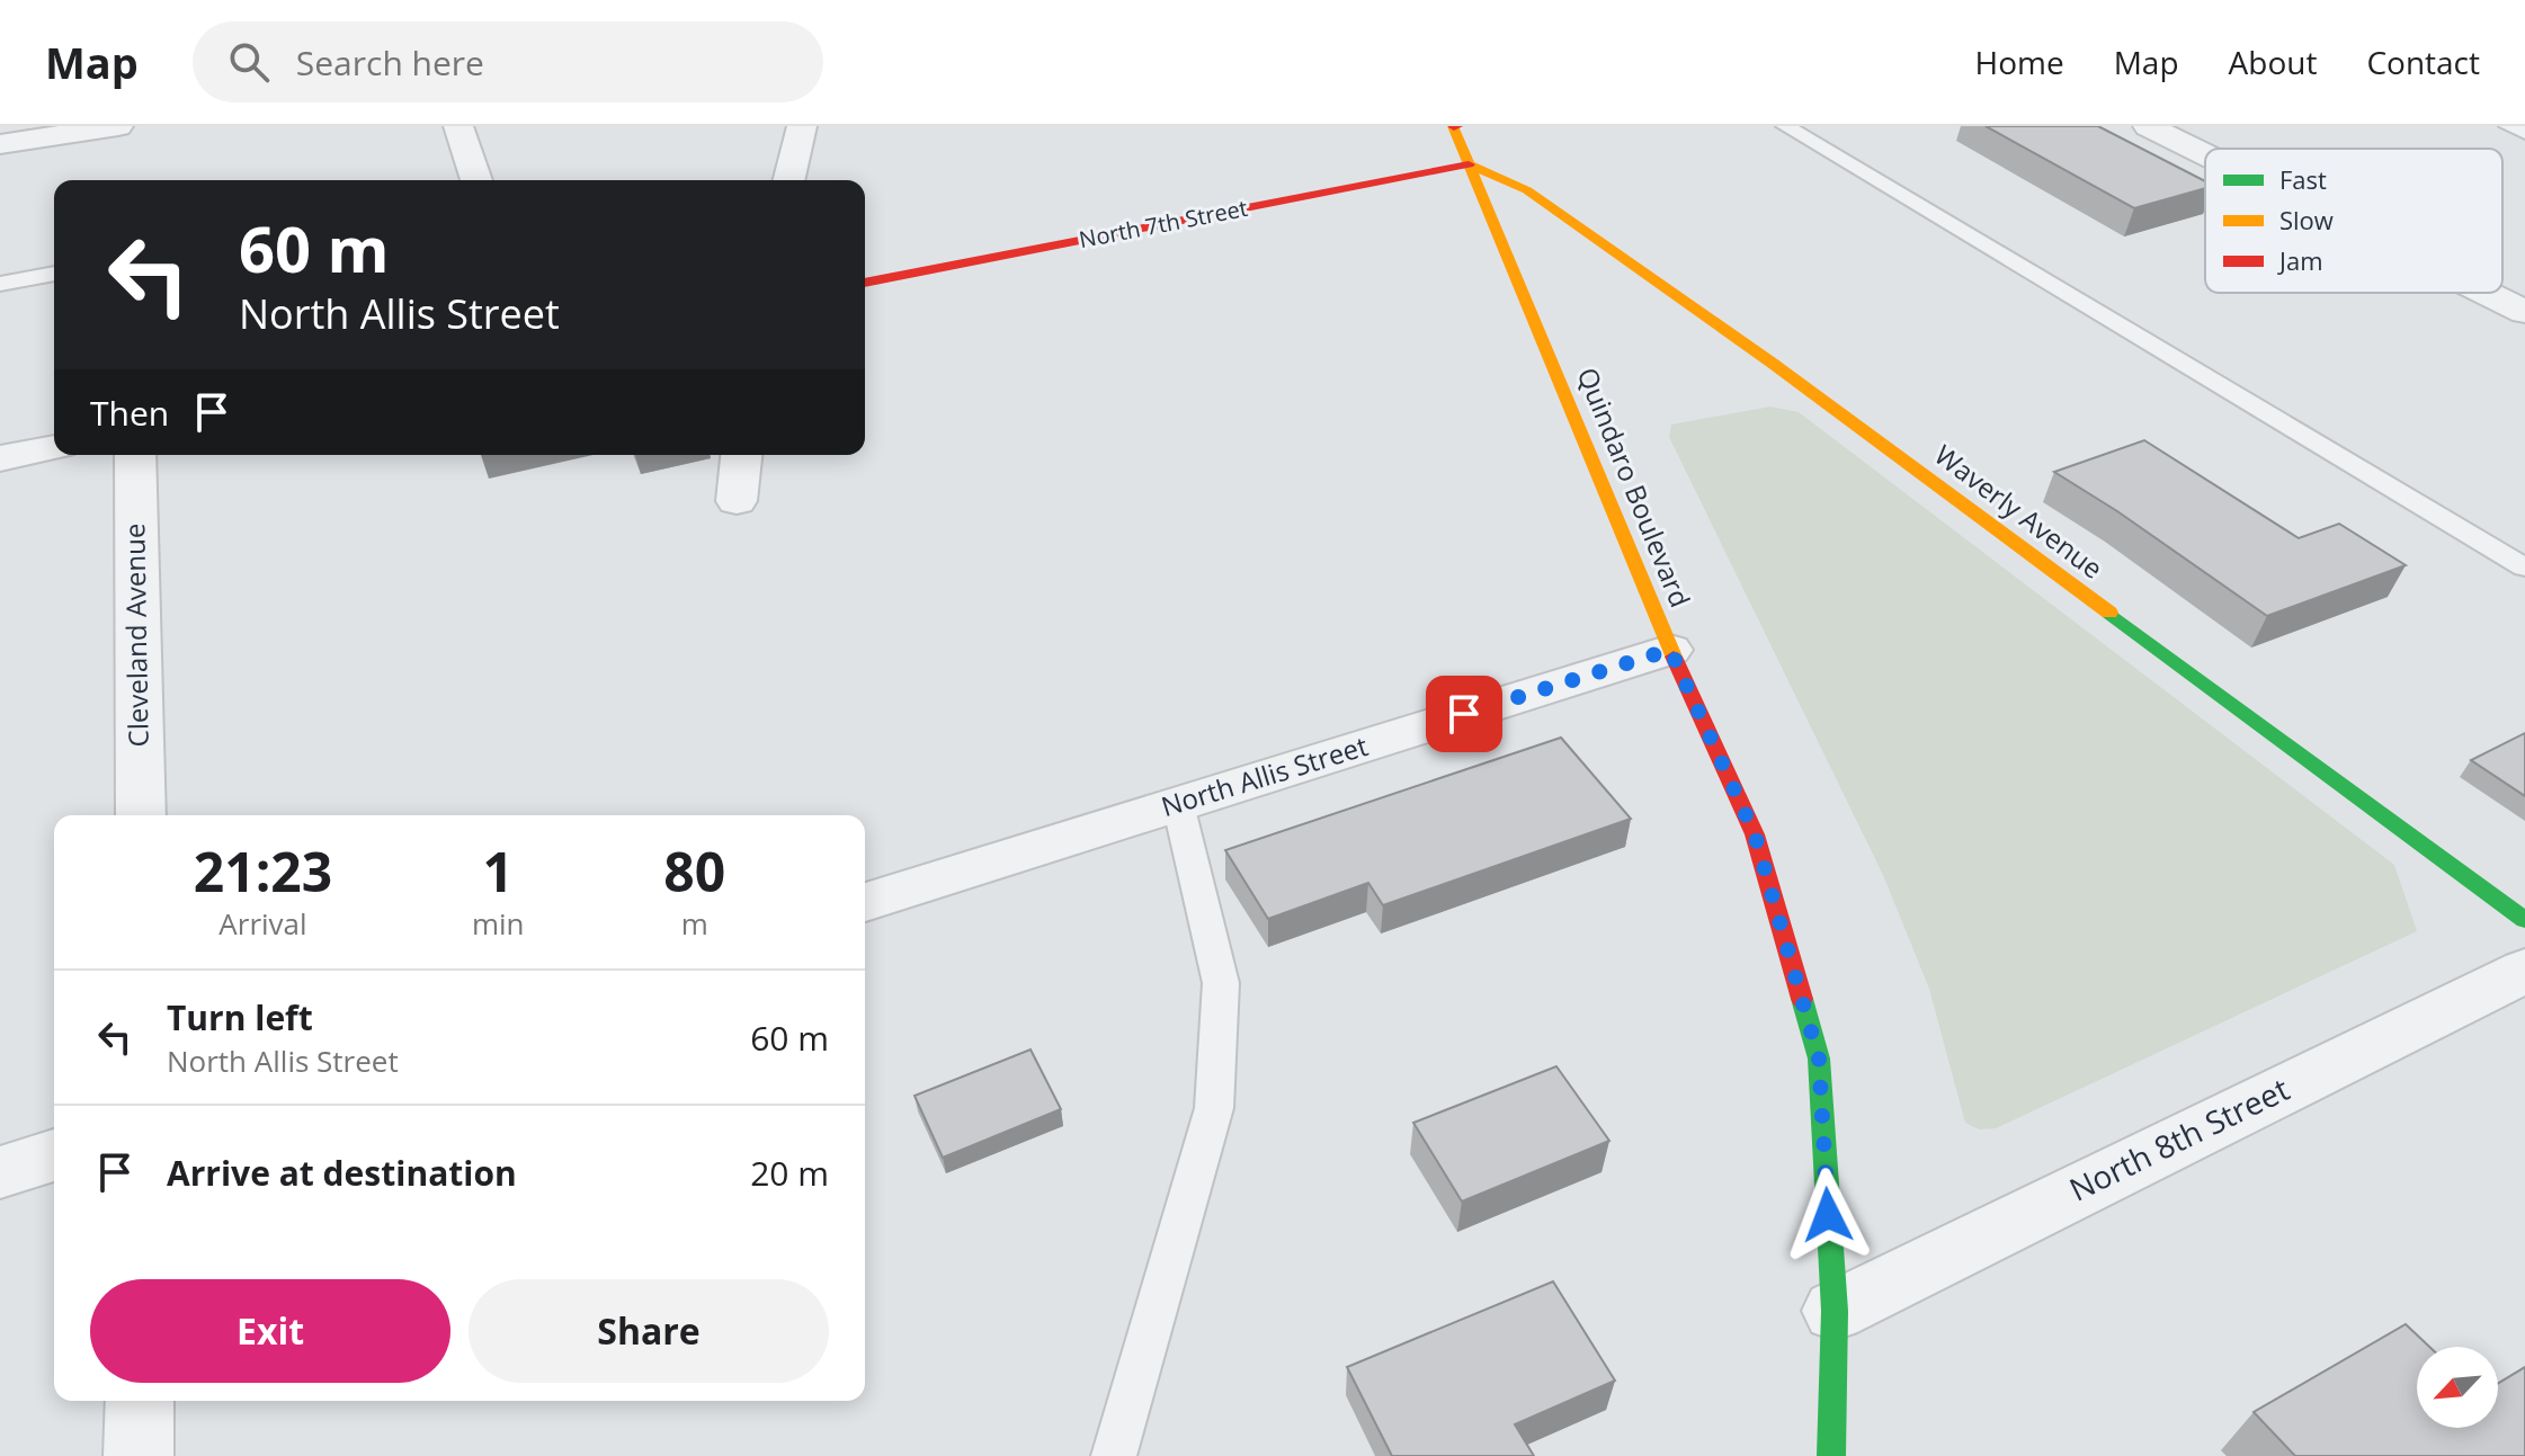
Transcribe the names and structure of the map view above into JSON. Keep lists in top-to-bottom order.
{
  "streets": {
    "street": [
      "North 7th Street",
      "Quindaro Boulevard",
      "Waverly Avenue",
      "Cleveland Avenue",
      "North Allis Street",
      "North 8th Street"
    ]
  },
  "crossings": [
    ["North 7th Street", "Quindaro Boulevard"],
    ["North 7th Street", "Waverly Avenue"],
    ["Quindaro Boulevard", "Waverly Avenue"],
    ["Quindaro Boulevard", "North Allis Street"],
    ["Quindaro Boulevard", "North 8th Street"]
  ],
  "legend": ["Fast", "Slow", "Jam"],
  "north": "bottom left",
  "page": {
    "header": "Map",
    "search": "Search here",
    "nav": [
      "Home",
      "Map",
      "About",
      "Contact"
    ],
    "turn": ["60 m", "North Allis Street"],
    "then": "Then",
    "eta": [
      "21:23",
      "Arrival",
      "1",
      "min",
      "80",
      "m"
    ],
    "list": [
      {
        "name": "Turn left",
        "note": "North Allis Street",
        "value": "60 m"
      },
      {
        "name": "Arrive at destination",
        "value": "20 m"
      }
    ],
    "buttons": ["Exit", "Share"]
  }
}
